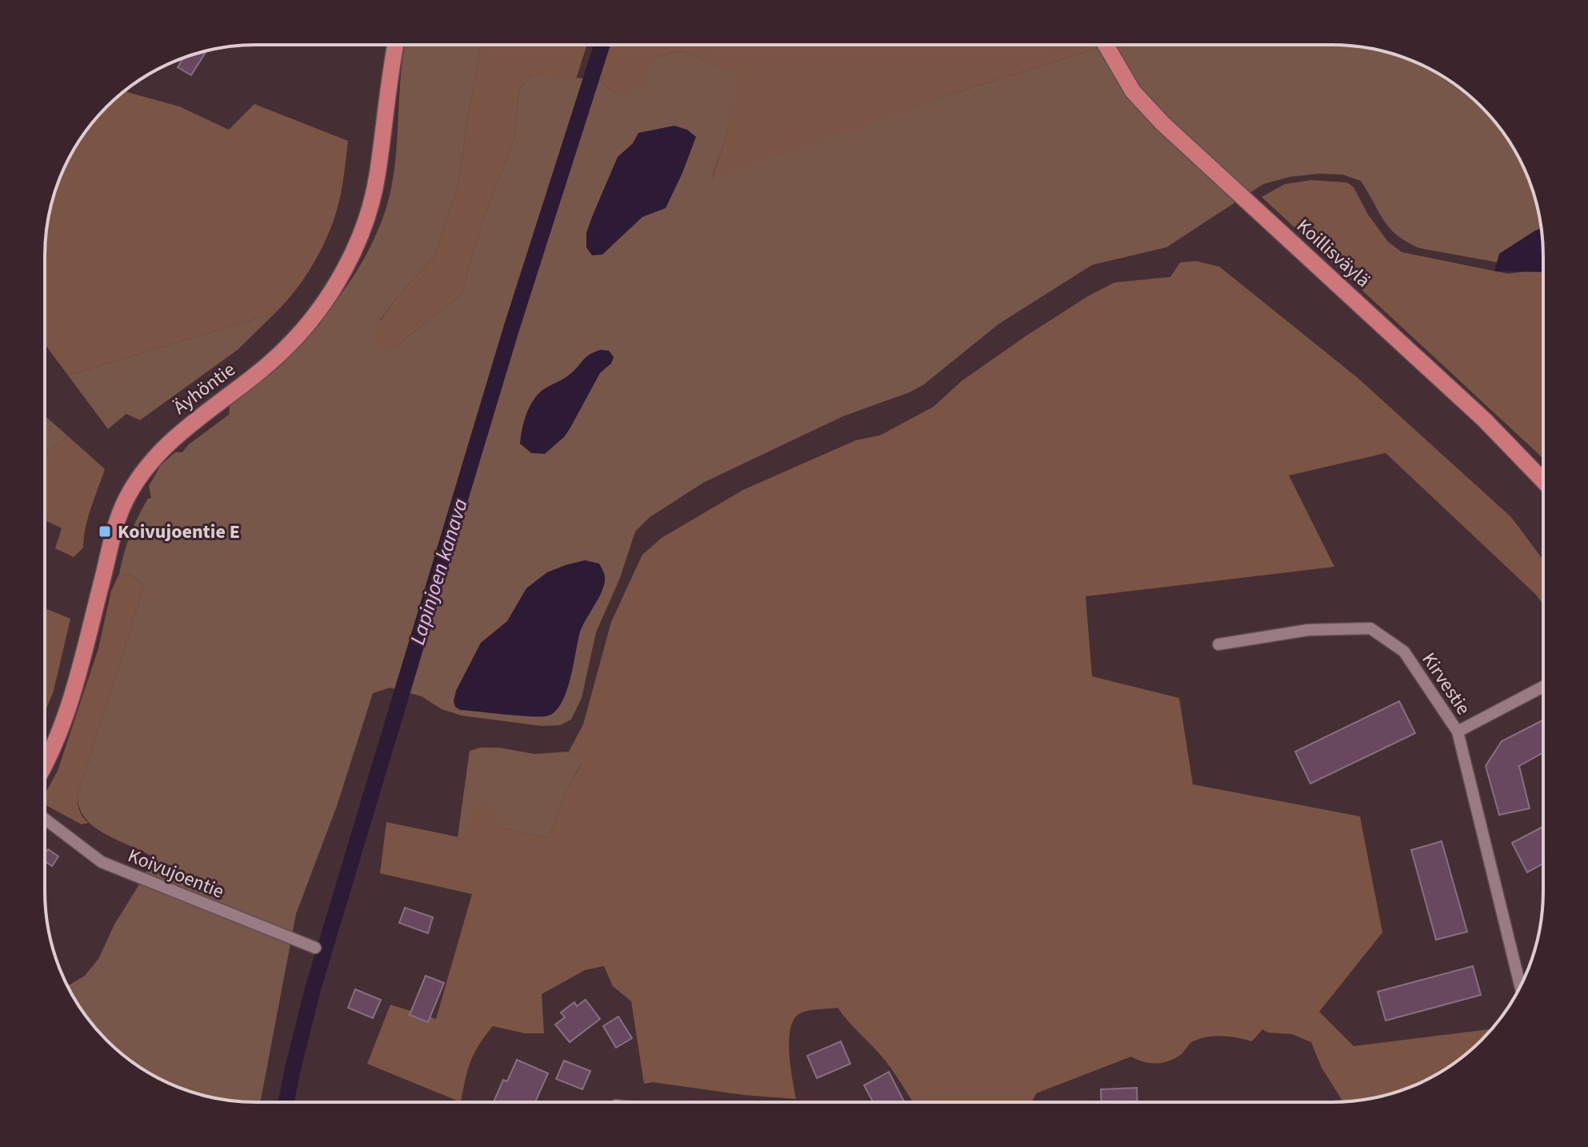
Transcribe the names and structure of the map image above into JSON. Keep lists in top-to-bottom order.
{
  "streets": {
    "main road": ["Koillisväylä", "Äyhöntie"],
    "street": ["Kirvestie", "Koivujoentie"]
  },
  "water": ["Lapinjoen kanava"],
  "places": {
    "transit": ["Koivujoentie E"]
  }
}
